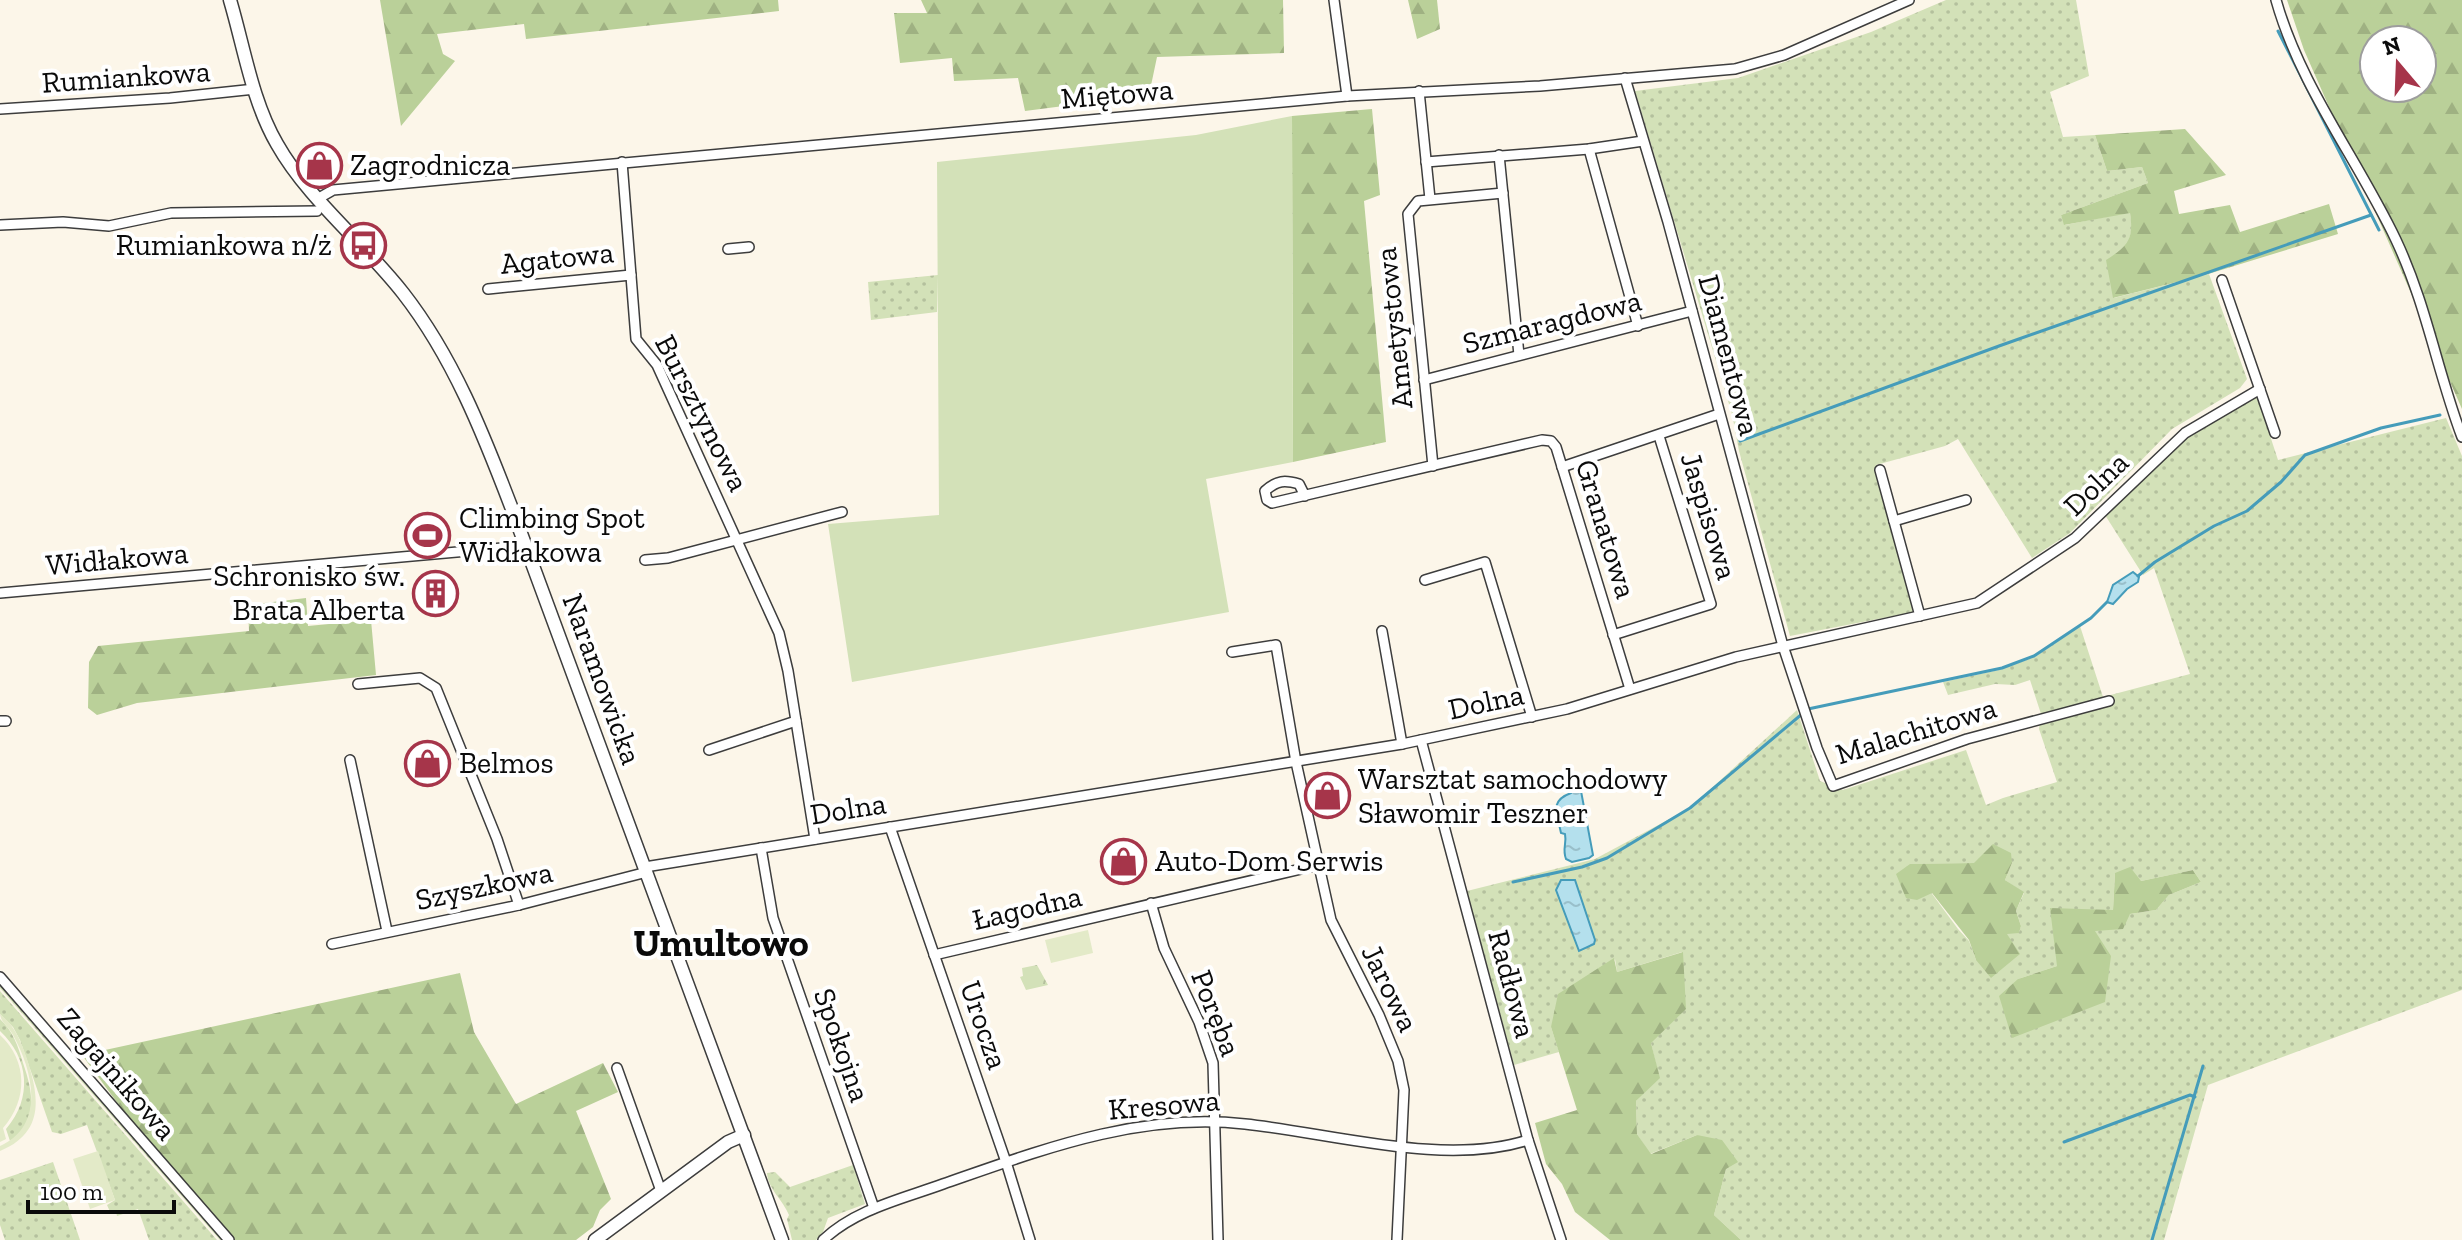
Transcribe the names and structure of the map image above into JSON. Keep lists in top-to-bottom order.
{
  "streets": {
    "street": [
      "Rumiankowa",
      "Miętowa",
      "Agatowa",
      "Szmaragdowa",
      "Ametystowa",
      "Diamentowa",
      "Bursztynowa",
      "Dolna",
      "Jaspisowa",
      "Granatowa",
      "Widłakowa",
      "Naramowicka",
      "Malachitowa",
      "Szyszkowa",
      "Łagodna",
      "Radłowa",
      "Jarowa",
      "Poręba",
      "Urocza",
      "Spokojna",
      "Zagajnikowa",
      "Kresowa"
    ]
  },
  "crossings": [
    ["Rumiankowa", "Naramowicka"],
    ["Miętowa", "Diamentowa"],
    ["Miętowa", "Bursztynowa"],
    ["Miętowa", "Naramowicka"],
    ["Agatowa", "Bursztynowa"],
    ["Szmaragdowa", "Ametystowa"],
    ["Szmaragdowa", "Diamentowa"],
    ["Ametystowa", "Granatowa"],
    ["Diamentowa", "Dolna"],
    ["Diamentowa", "Malachitowa"],
    ["Bursztynowa", "Dolna"],
    ["Dolna", "Granatowa"],
    ["Dolna", "Naramowicka"],
    ["Dolna", "Malachitowa"],
    ["Dolna", "Szyszkowa"],
    ["Dolna", "Radłowa"],
    ["Dolna", "Jarowa"],
    ["Dolna", "Urocza"],
    ["Dolna", "Spokojna"],
    ["Jaspisowa", "Granatowa"],
    ["Widłakowa", "Naramowicka"],
    ["Naramowicka", "Szyszkowa"],
    ["Łagodna", "Jarowa"],
    ["Łagodna", "Poręba"],
    ["Łagodna", "Urocza"],
    ["Radłowa", "Kresowa"],
    ["Jarowa", "Kresowa"],
    ["Poręba", "Kresowa"],
    ["Urocza", "Kresowa"],
    ["Spokojna", "Kresowa"]
  ],
  "districts": ["Umultowo"],
  "places": {
    "shop": [
      "Zagrodnicza",
      "Belmos",
      "Warsztat samochodowy Sławomir Teszner",
      "Auto-Dom Serwis"
    ],
    "bus stop": ["Rumiankowa n/ż"],
    "sports": ["Climbing Spot Widłakowa"],
    "building": ["Schronisko św. Brata Alberta"]
  },
  "scale_bar": "100 m",
  "north": "top"
}
